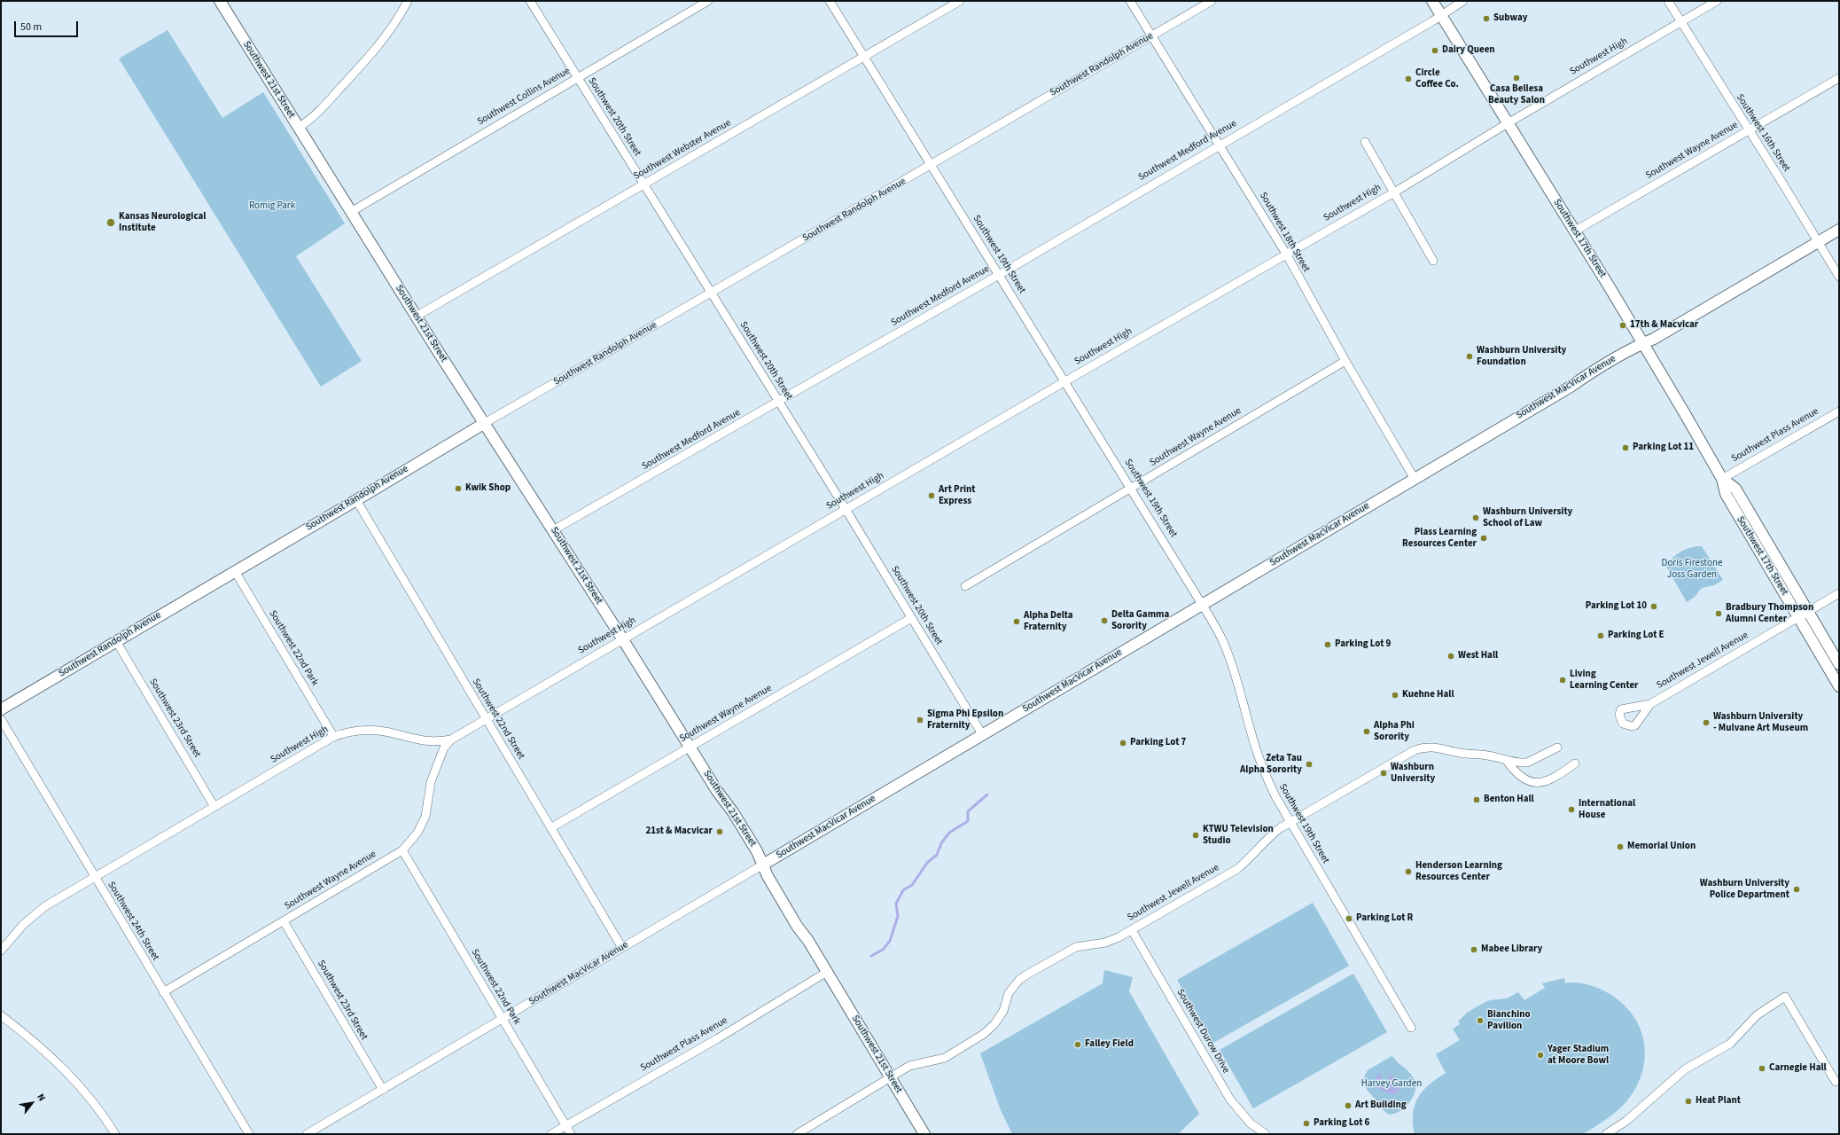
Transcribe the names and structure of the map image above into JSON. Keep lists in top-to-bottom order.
{
  "streets": {
    "main road": [
      "Southwest Randolph Avenue",
      "Southwest 21st Street",
      "Southwest 17th Street",
      "Southwest MacVicar Avenue"
    ],
    "street": [
      "Southwest High",
      "Southwest Collins Avenue",
      "Southwest 20th Street",
      "Southwest 16th Street",
      "Southwest Webster Avenue",
      "Southwest Medford Avenue",
      "Southwest Wayne Avenue",
      "Southwest 18th Street",
      "Southwest 19th Street",
      "Southwest Plass Avenue",
      "Southwest 22nd Park",
      "Southwest Jewell Avenue",
      "Southwest 23rd Street",
      "Southwest 22nd Street",
      "Southwest 24th Street",
      "Southwest Durow Drive"
    ]
  },
  "crossings": [
    ["Southwest High", "Southwest 21st Street"],
    ["Southwest High", "Southwest 20th Street"],
    ["Southwest High", "Southwest 16th Street"],
    ["Southwest High", "Southwest Wayne Avenue"],
    ["Southwest High", "Southwest 18th Street"],
    ["Southwest High", "Southwest 17th Street"],
    ["Southwest High", "Southwest 19th Street"],
    ["Southwest High", "Southwest 22nd Park"],
    ["Southwest High", "Southwest 23rd Street"],
    ["Southwest High", "Southwest 22nd Street"],
    ["Southwest High", "Southwest 24th Street"],
    ["Southwest Randolph Avenue", "Southwest 21st Street"],
    ["Southwest Randolph Avenue", "Southwest 20th Street"],
    ["Southwest Randolph Avenue", "Southwest 18th Street"],
    ["Southwest Randolph Avenue", "Southwest 19th Street"],
    ["Southwest Randolph Avenue", "Southwest 22nd Park"],
    ["Southwest Randolph Avenue", "Southwest 23rd Street"],
    ["Southwest Randolph Avenue", "Southwest 22nd Street"],
    ["Southwest 21st Street", "Southwest Collins Avenue"],
    ["Southwest 21st Street", "Southwest Webster Avenue"],
    ["Southwest 21st Street", "Southwest Medford Avenue"],
    ["Southwest 21st Street", "Southwest Wayne Avenue"],
    ["Southwest 21st Street", "Southwest MacVicar Avenue"],
    ["Southwest 21st Street", "Southwest Plass Avenue"],
    ["Southwest 21st Street", "Southwest Jewell Avenue"],
    ["Southwest Collins Avenue", "Southwest 20th Street"],
    ["Southwest 20th Street", "Southwest Webster Avenue"],
    ["Southwest 20th Street", "Southwest Medford Avenue"],
    ["Southwest 20th Street", "Southwest Wayne Avenue"],
    ["Southwest 20th Street", "Southwest MacVicar Avenue"],
    ["Southwest 16th Street", "Southwest Wayne Avenue"],
    ["Southwest 16th Street", "Southwest MacVicar Avenue"],
    ["Southwest Webster Avenue", "Southwest 19th Street"],
    ["Southwest Medford Avenue", "Southwest 18th Street"],
    ["Southwest Medford Avenue", "Southwest 17th Street"],
    ["Southwest Medford Avenue", "Southwest 19th Street"],
    ["Southwest Wayne Avenue", "Southwest 18th Street"],
    ["Southwest Wayne Avenue", "Southwest 17th Street"],
    ["Southwest Wayne Avenue", "Southwest 19th Street"],
    ["Southwest Wayne Avenue", "Southwest 22nd Park"],
    ["Southwest Wayne Avenue", "Southwest 23rd Street"],
    ["Southwest Wayne Avenue", "Southwest 22nd Street"],
    ["Southwest Wayne Avenue", "Southwest 24th Street"],
    ["Southwest 18th Street", "Southwest MacVicar Avenue"],
    ["Southwest 17th Street", "Southwest MacVicar Avenue"],
    ["Southwest 17th Street", "Southwest Plass Avenue"],
    ["Southwest 17th Street", "Southwest Jewell Avenue"],
    ["Southwest 19th Street", "Southwest MacVicar Avenue"],
    ["Southwest 19th Street", "Southwest Jewell Avenue"],
    ["Southwest MacVicar Avenue", "Southwest 22nd Park"],
    ["Southwest MacVicar Avenue", "Southwest 23rd Street"],
    ["Southwest MacVicar Avenue", "Southwest 22nd Street"],
    ["Southwest Plass Avenue", "Southwest 22nd Park"],
    ["Southwest Jewell Avenue", "Southwest Durow Drive"]
  ],
  "parks": ["Romig Park", "Doris Firestone Joss Garden", "Harvey Garden"],
  "places": [
    "Subway",
    "Dairy Queen",
    "Casa Bellesa Beauty Salon",
    "Circle Coffee Co.",
    "Kansas Neurological Institute",
    "17th & Macvicar",
    "Washburn University Foundation",
    "Parking Lot 11",
    "Kwik Shop",
    "Art Print Express",
    "Washburn University School of Law",
    "Plass Learning Resources Center",
    "Parking Lot 10",
    "Bradbury Thompson Alumni Center",
    "Delta Gamma Sorority",
    "Alpha Delta Fraternity",
    "Parking Lot E",
    "Parking Lot 9",
    "West Hall",
    "Living Learning Center",
    "Kuehne Hall",
    "Sigma Phi Epsilon Fraternity",
    "Washburn University - Mulvane Art Museum",
    "Alpha Phi Sorority",
    "Parking Lot 7",
    "Zeta Tau Alpha Sorority",
    "Washburn University",
    "Benton Hall",
    "International House",
    "21st & Macvicar",
    "KTWU Television Studio",
    "Memorial Union",
    "Henderson Learning Resources Center",
    "Washburn University Police Department",
    "Parking Lot R",
    "Mabee Library",
    "Bianchino Pavilion",
    "Falley Field",
    "Yager Stadium at Moore Bowl",
    "Carnegie Hall",
    "Heat Plant",
    "Art Building",
    "Parking Lot 6"
  ],
  "scale_bar": "50 m",
  "north": "top right"
}
